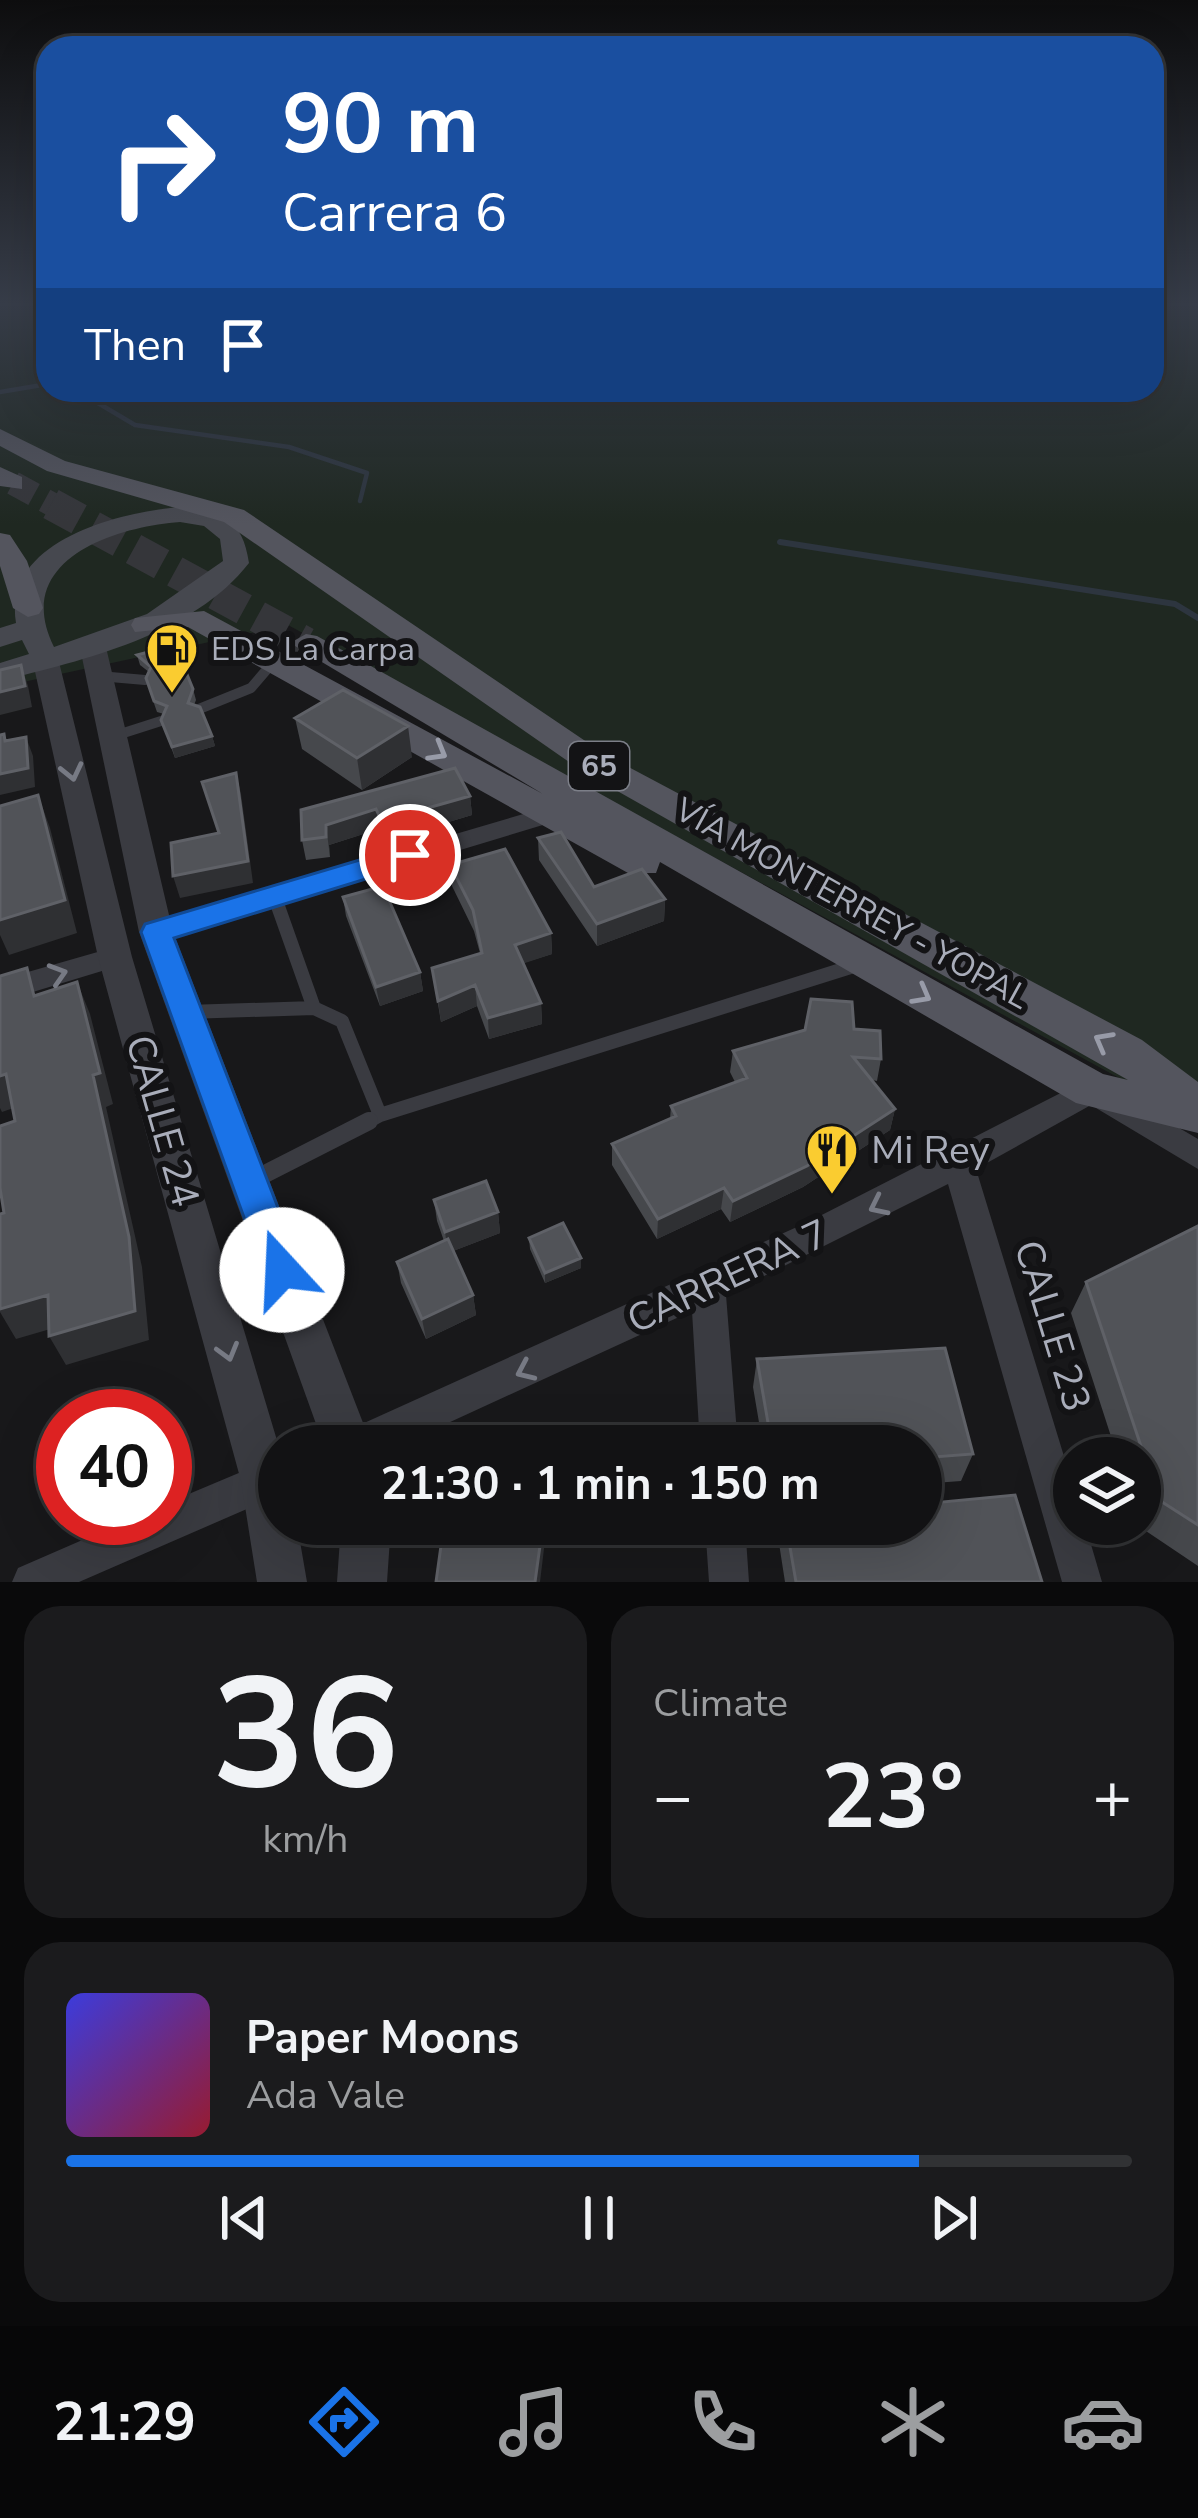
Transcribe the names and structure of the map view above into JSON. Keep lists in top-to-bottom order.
{
  "streets": {
    "main road": ["65", "VÍA MONTERREY - YOPAL"],
    "street": ["CALLE 24", "CARRERA 7", "CALLE 23"]
  },
  "crossings": [
    ["VÍA MONTERREY - YOPAL", "CARRERA 7"],
    ["CARRERA 7", "CALLE 23"]
  ],
  "one_way": ["CARRERA 7"],
  "places": {
    "fuel station": ["EDS La Carpa"],
    "restaurant": ["Mi Rey"]
  },
  "page": {
    "turn": ["90 m", "Carrera 6"],
    "then": "Then",
    "limit": "40",
    "trip": "21:30 · 1 min · 150 m",
    "tile": [
      ["36", "km/h"],
      "Climate"
    ],
    "heat": ["−", "23°", "+"],
    "song": ["Paper Moons", "Ada Vale"],
    "tabs": "21:29"
  }
}
